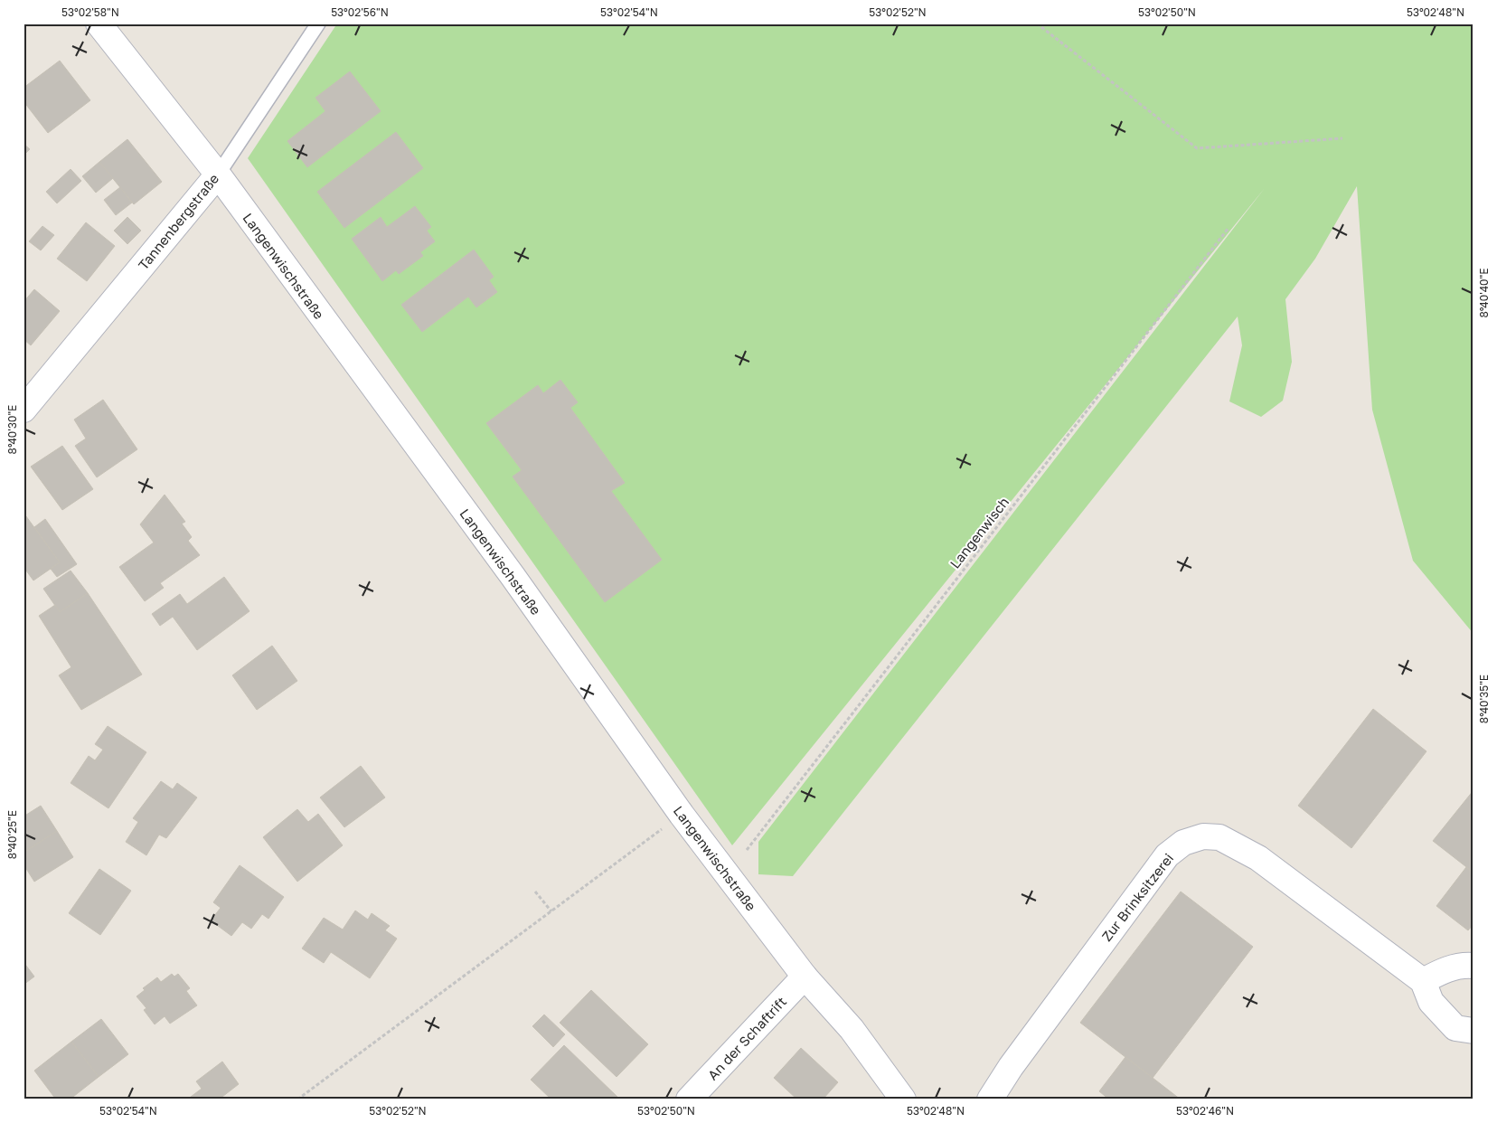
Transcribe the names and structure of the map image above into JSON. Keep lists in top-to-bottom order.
{
  "streets": {
    "street": [
      "Tannenbergstraße",
      "Langenwischstraße",
      "Zur Brinksitzerei",
      "An der Schaftrift"
    ],
    "path": ["Langenwisch"]
  },
  "crossings": [
    ["Tannenbergstraße", "Langenwischstraße"],
    ["Langenwischstraße", "An der Schaftrift"]
  ],
  "coordinates": [
    "53°02'58\"N",
    "53°02'56\"N",
    "53°02'54\"N",
    "53°02'52\"N",
    "53°02'50\"N",
    "53°02'48\"N",
    "8°40'40\"E",
    "8°40'30\"E",
    "8°40'35\"E",
    "8°40'25\"E",
    "53°02'46\"N"
  ]
}
